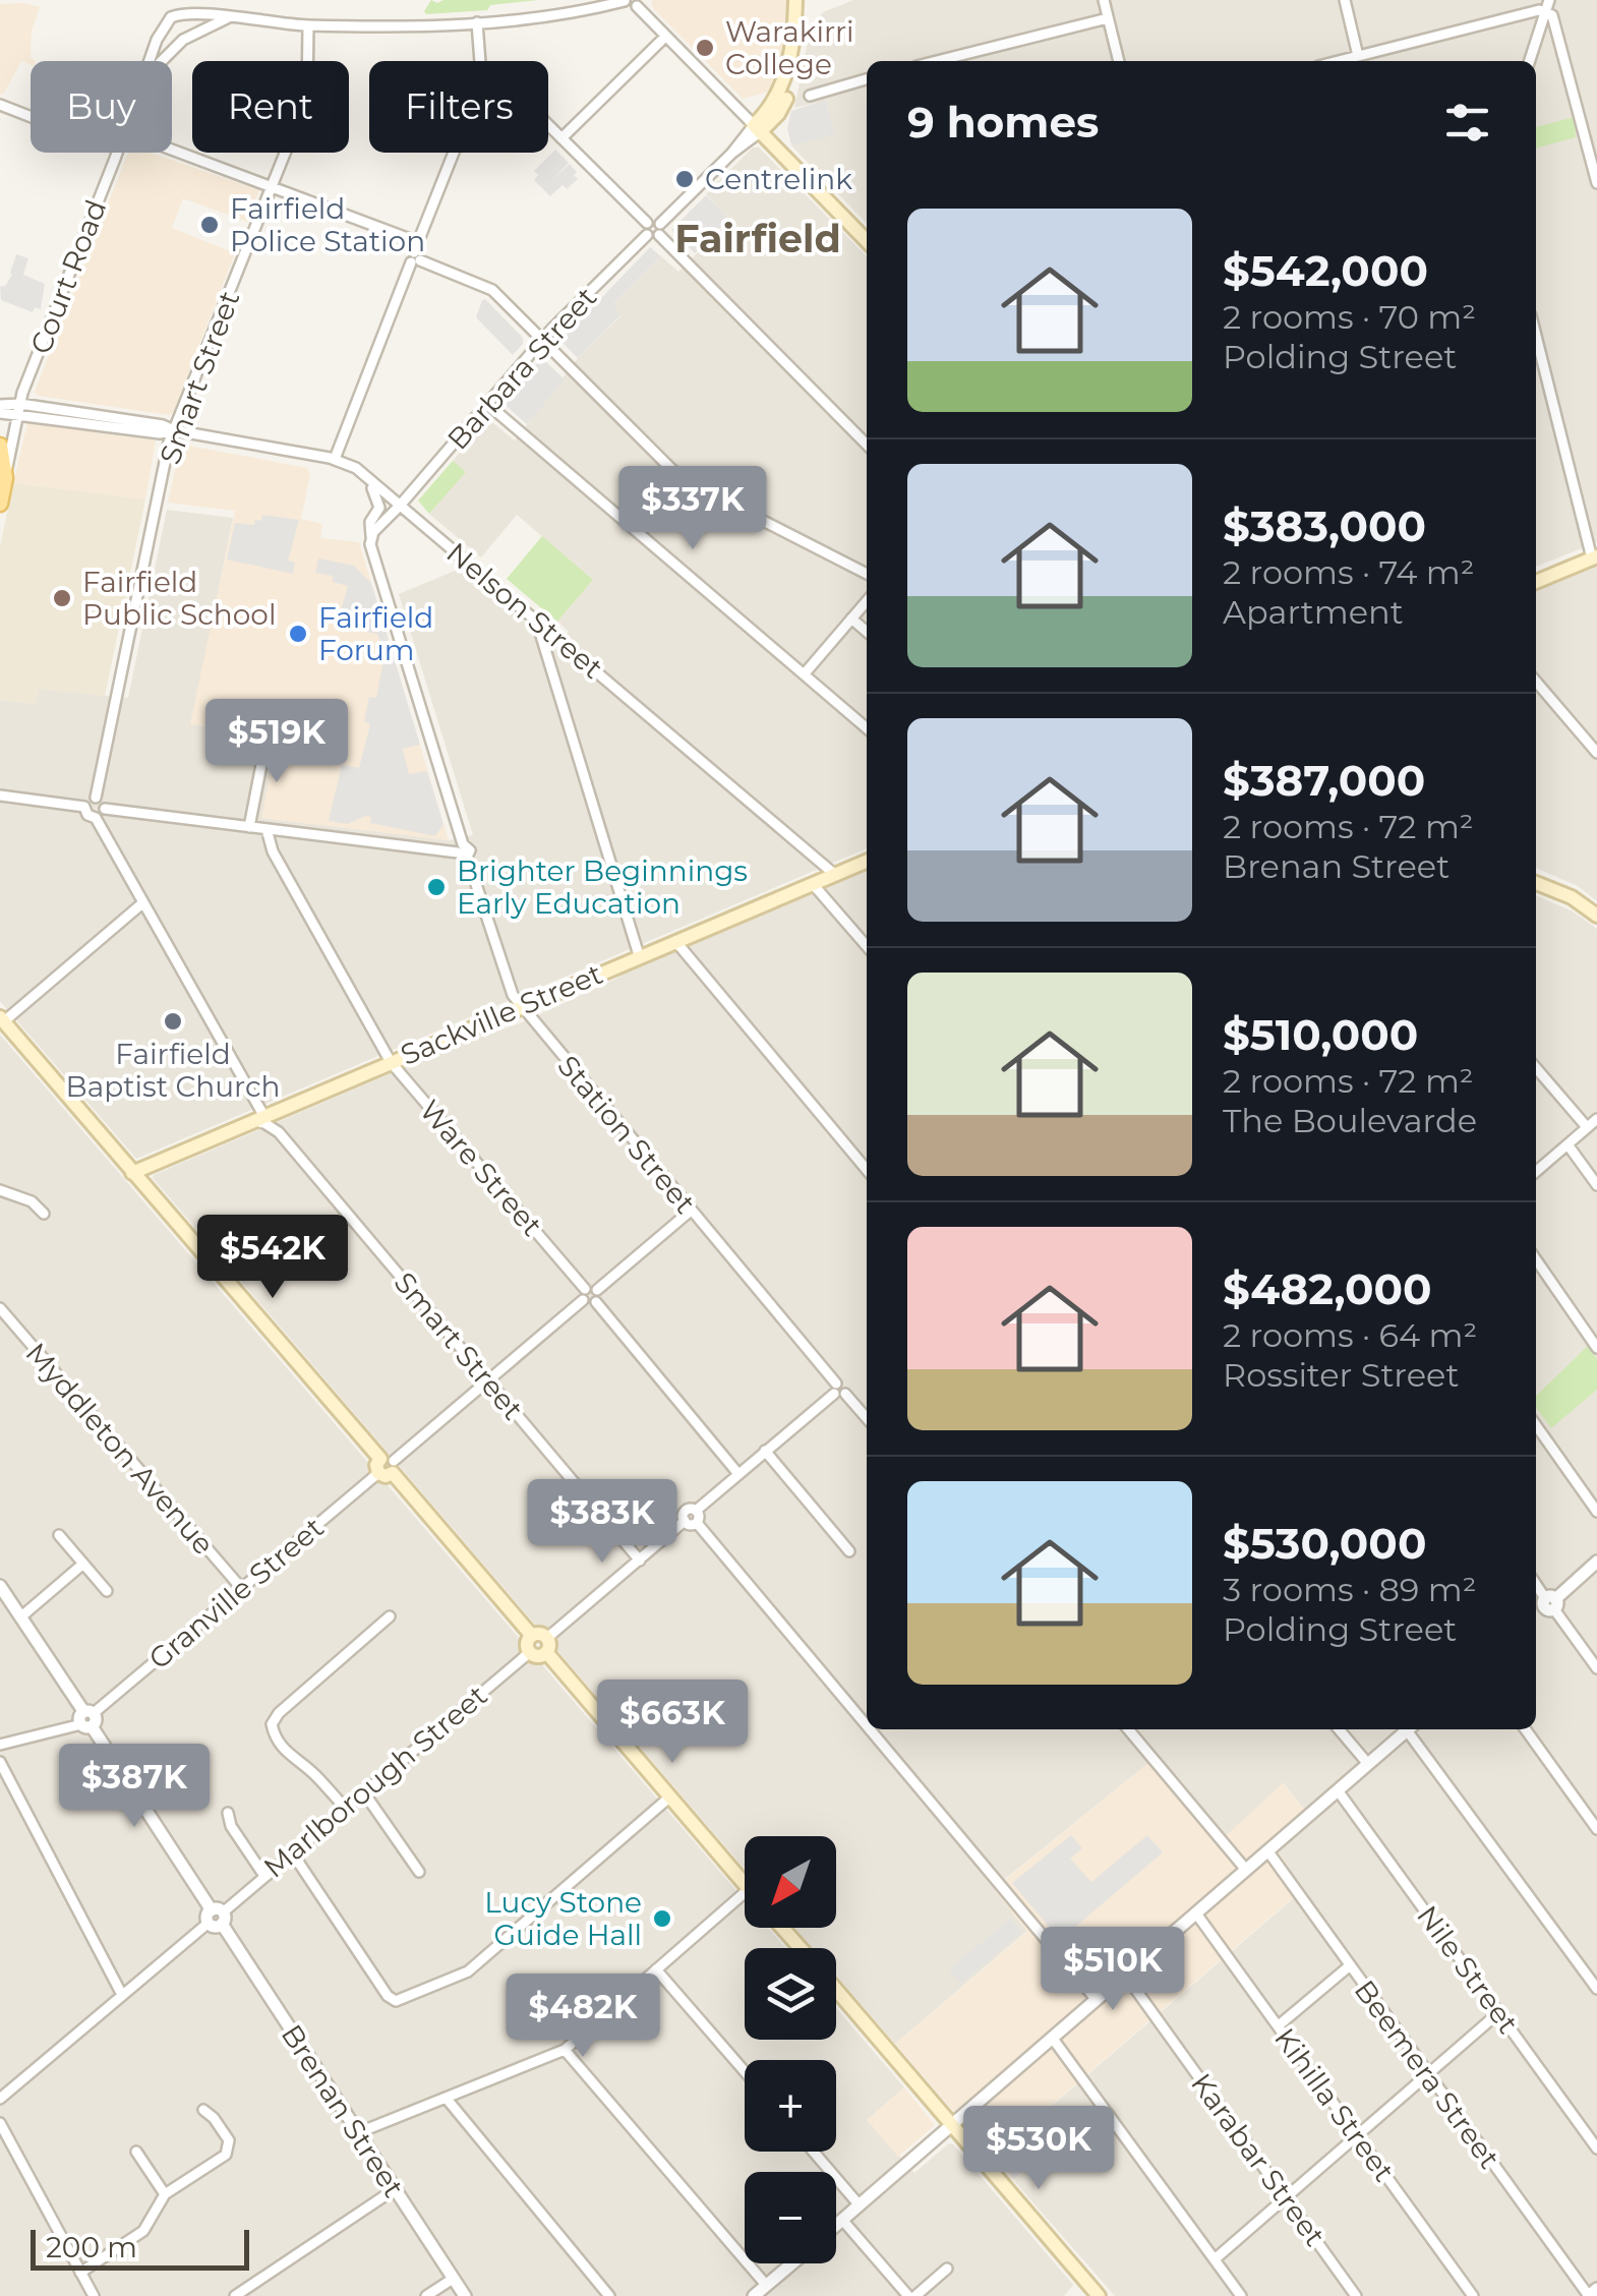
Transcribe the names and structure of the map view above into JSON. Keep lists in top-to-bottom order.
{
  "streets": {
    "main road": ["Sackville Street"],
    "street": [
      "Court Road",
      "Barbara Street",
      "Smart Street",
      "Nelson Street",
      "Station Street",
      "Ware Street",
      "Myddleton Avenue",
      "Granville Street",
      "Marlborough Street",
      "Nile Street",
      "Beemera Street",
      "Kihilla Street",
      "Brenan Street",
      "Karabar Street"
    ]
  },
  "crossings": [
    ["Court Road", "Nelson Street"],
    ["Barbara Street", "Nelson Street"],
    ["Smart Street", "Nelson Street"],
    ["Smart Street", "Granville Street"],
    ["Nelson Street", "Sackville Street"],
    ["Nelson Street", "Station Street"],
    ["Sackville Street", "Station Street"],
    ["Sackville Street", "Ware Street"],
    ["Ware Street", "Granville Street"],
    ["Myddleton Avenue", "Granville Street"],
    ["Granville Street", "Brenan Street"],
    ["Marlborough Street", "Brenan Street"]
  ],
  "districts": ["Fairfield"],
  "places": [
    "Warakirri College",
    "Centrelink",
    "Fairfield Police Station",
    "Fairfield Public School",
    "Fairfield Forum",
    "Brighter Beginnings Early Education",
    "Fairfield Baptist Church",
    "Lucy Stone Guide Hall"
  ],
  "scale_bar": "200 m",
  "north": "bottom left",
  "page": {
    "chip": ["Buy", "Rent", "Filters"],
    "heading": "9 homes",
    "list": [
      {
        "name": "$542,000",
        "note": "2 rooms · 70 m² · Polding Street"
      },
      {
        "name": "$383,000",
        "note": "2 rooms · 74 m² · Apartment"
      },
      {
        "name": "$387,000",
        "note": "2 rooms · 72 m² · Brenan Street"
      },
      {
        "name": "$510,000",
        "note": "2 rooms · 72 m² · The Boulevarde"
      },
      {
        "name": "$482,000",
        "note": "2 rooms · 64 m² · Rossiter Street"
      },
      {
        "name": "$530,000",
        "note": "3 rooms · 89 m² · Polding Street"
      }
    ],
    "price": [
      "$337K",
      "$519K",
      "$542K",
      "$383K",
      "$663K",
      "$387K",
      "$510K",
      "$482K",
      "$530K"
    ],
    "map_buttons": ["+", "−"],
    "scale": "200 m"
  }
}
